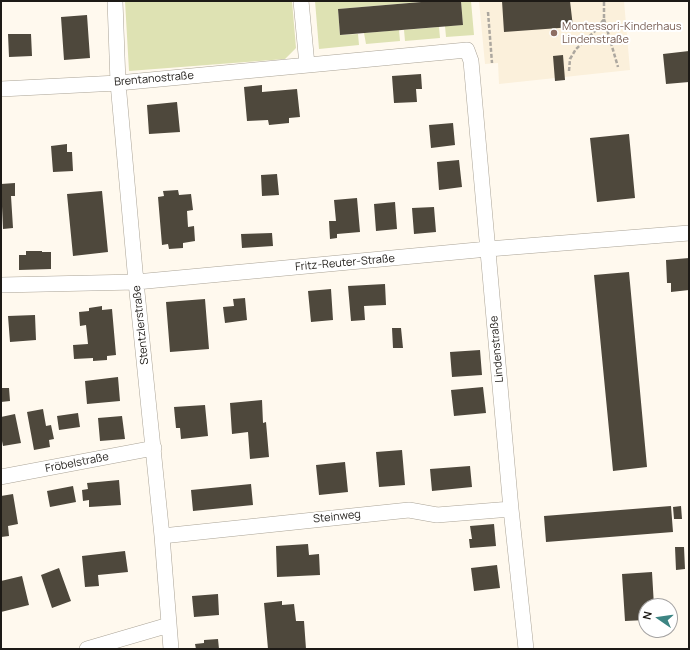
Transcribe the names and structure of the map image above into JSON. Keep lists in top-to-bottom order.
{
  "streets": {
    "street": [
      "Brentanostraße",
      "Fritz-Reuter-Straße",
      "Stentzlerstraße",
      "Lindenstraße",
      "Fröbelstraße",
      "Steinweg"
    ]
  },
  "crossings": [
    ["Brentanostraße", "Stentzlerstraße"],
    ["Brentanostraße", "Lindenstraße"],
    ["Fritz-Reuter-Straße", "Stentzlerstraße"],
    ["Fritz-Reuter-Straße", "Lindenstraße"],
    ["Stentzlerstraße", "Fröbelstraße"],
    ["Stentzlerstraße", "Steinweg"],
    ["Lindenstraße", "Steinweg"]
  ],
  "places": ["Montessori-Kinderhaus Lindenstraße"],
  "north": "left"
}
